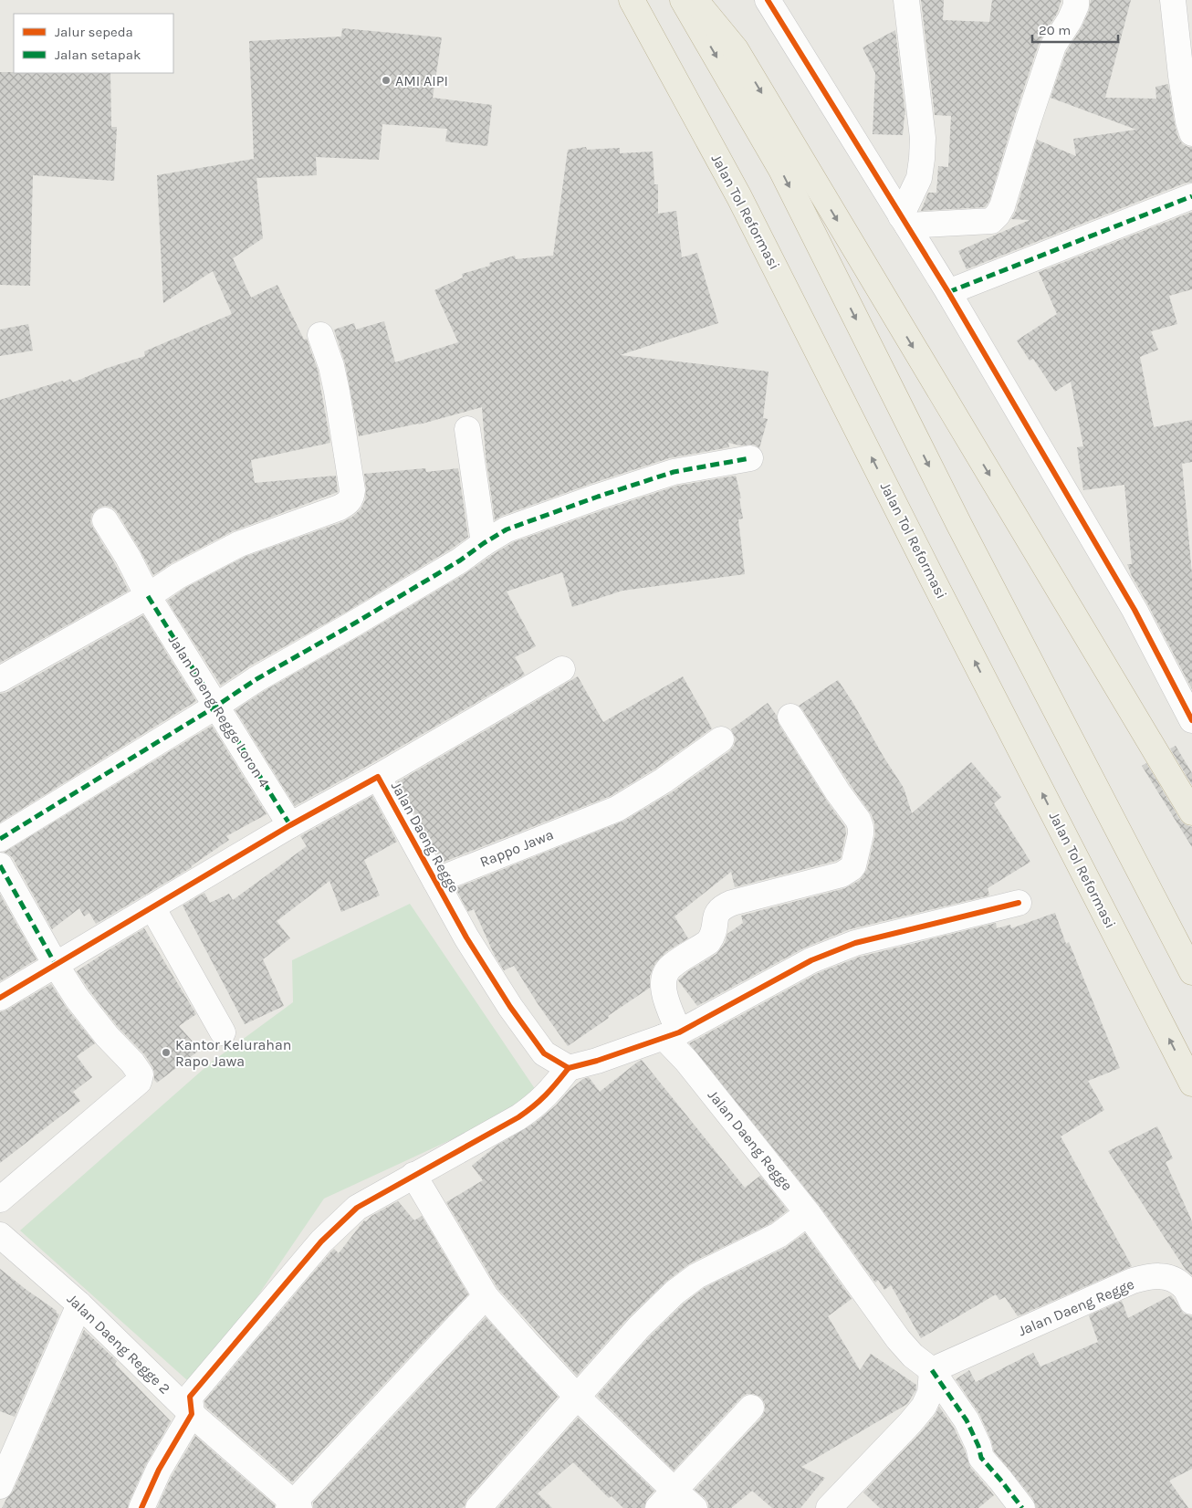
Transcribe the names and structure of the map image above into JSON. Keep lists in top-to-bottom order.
{
  "streets": {
    "highway": ["Jalan Tol Reformasi"],
    "street": [
      "Jalan Daeng Regge Loron 4",
      "Jalan Daeng Regge",
      "Rappo Jawa",
      "Jalan Daeng Regge 2"
    ]
  },
  "crossings": [
    ["Jalan Daeng Regge Loron 4", "Jalan Daeng Regge"],
    ["Jalan Daeng Regge", "Rappo Jawa"]
  ],
  "places": ["AMI AIPI", "Kantor Kelurahan Rapo Jawa"],
  "legend": ["Jalur sepeda", "Jalan setapak"],
  "scale_bar": "20 m"
}
